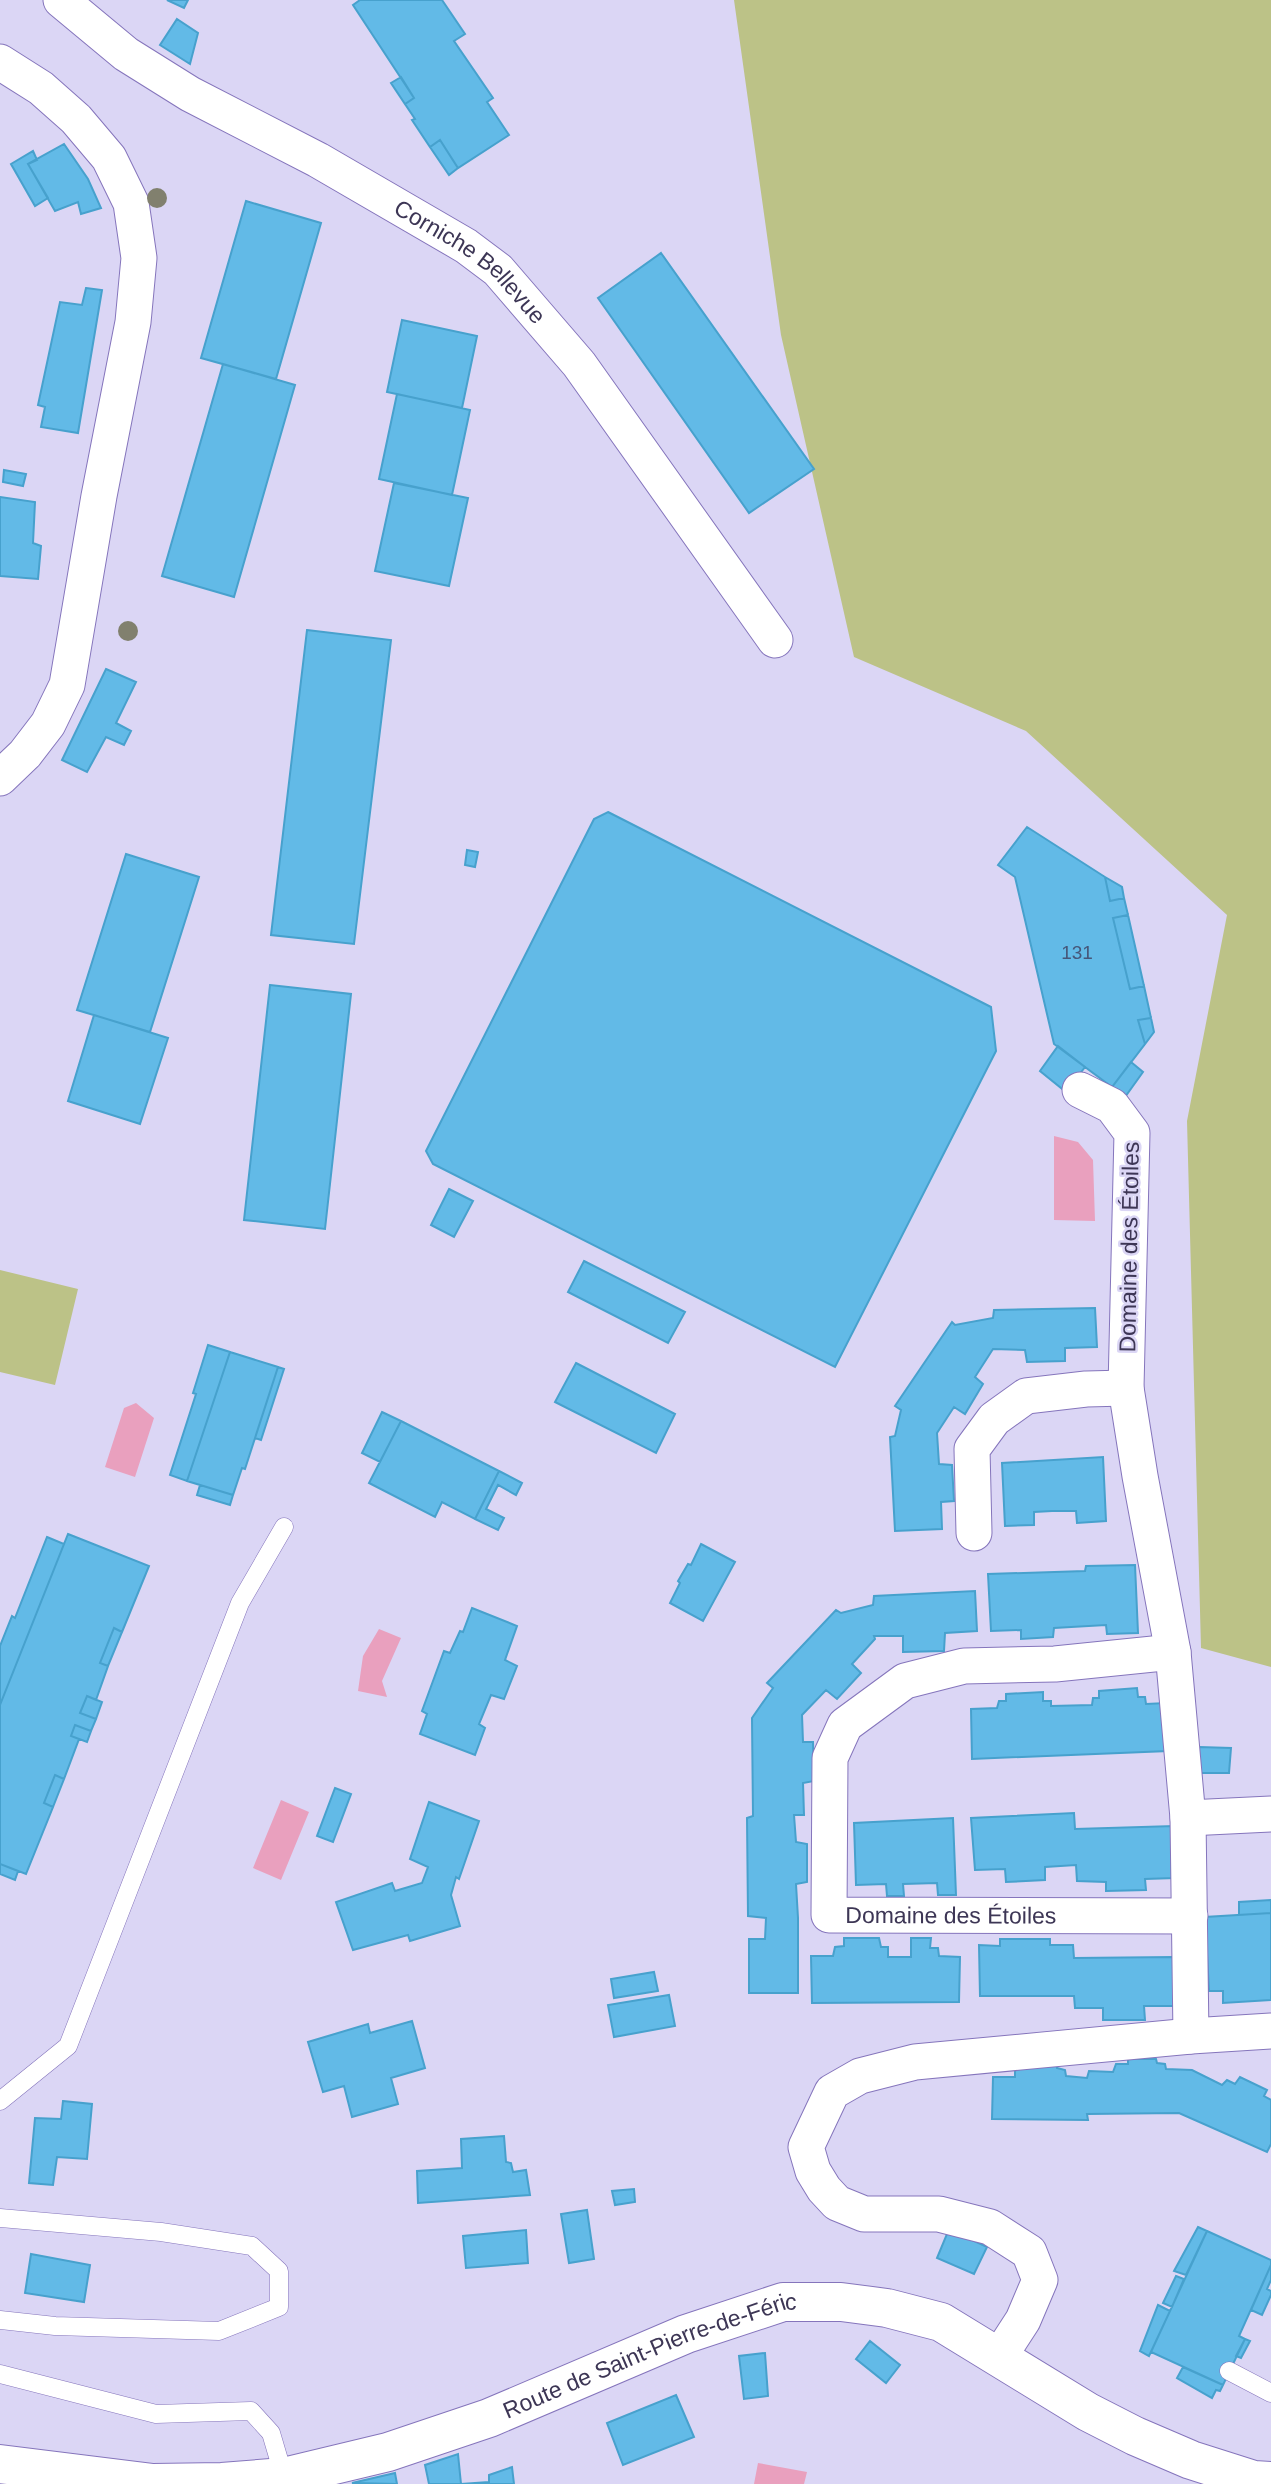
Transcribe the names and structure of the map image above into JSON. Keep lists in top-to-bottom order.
{
  "streets": {
    "street": ["Corniche Bellevue", "Domaine des Étoiles", "Route de Saint-Pierre-de-Féric"]
  },
  "house_numbers": ["131"]
}
